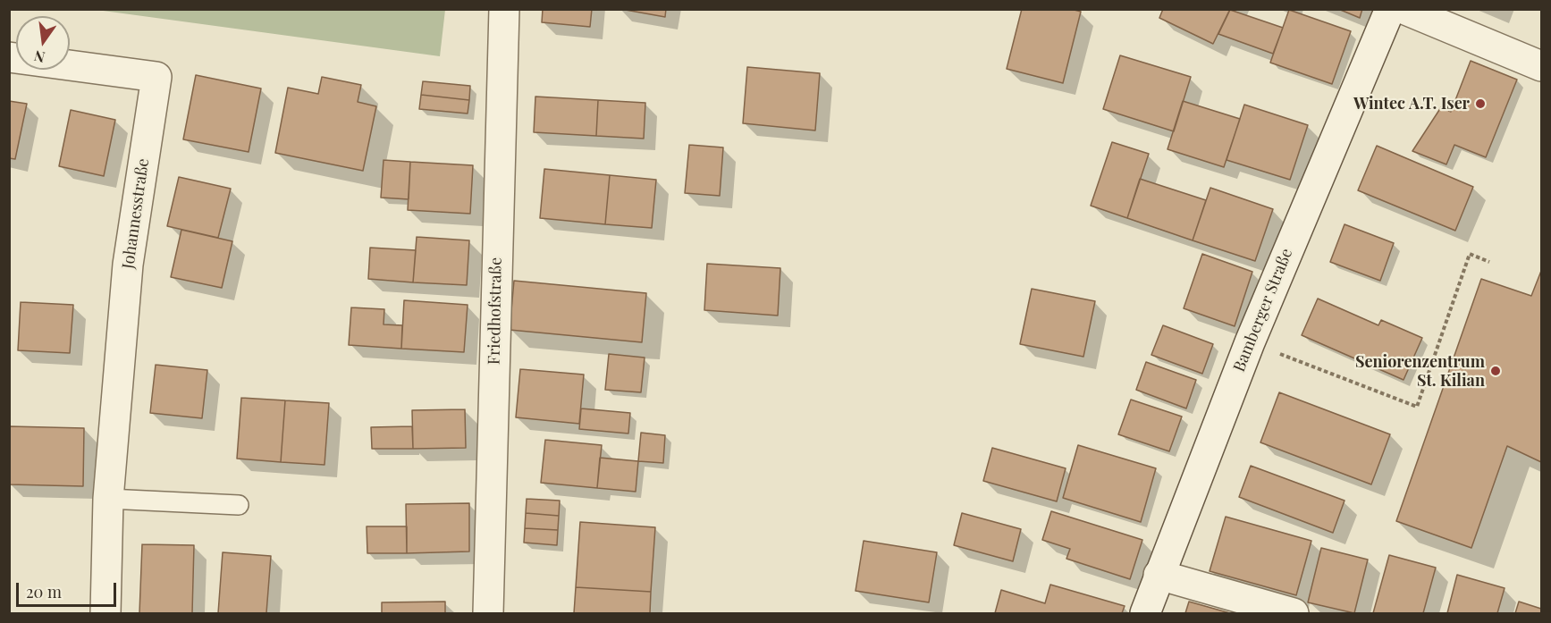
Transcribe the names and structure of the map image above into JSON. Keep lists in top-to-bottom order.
{
  "streets": {
    "street": ["Johannesstraße", "Bamberger Straße", "Friedhofstraße"]
  },
  "places": ["Wintec A.T. Iser", "Seniorenzentrum St. Kilian"],
  "scale_bar": "20 m",
  "north": "bottom"
}
